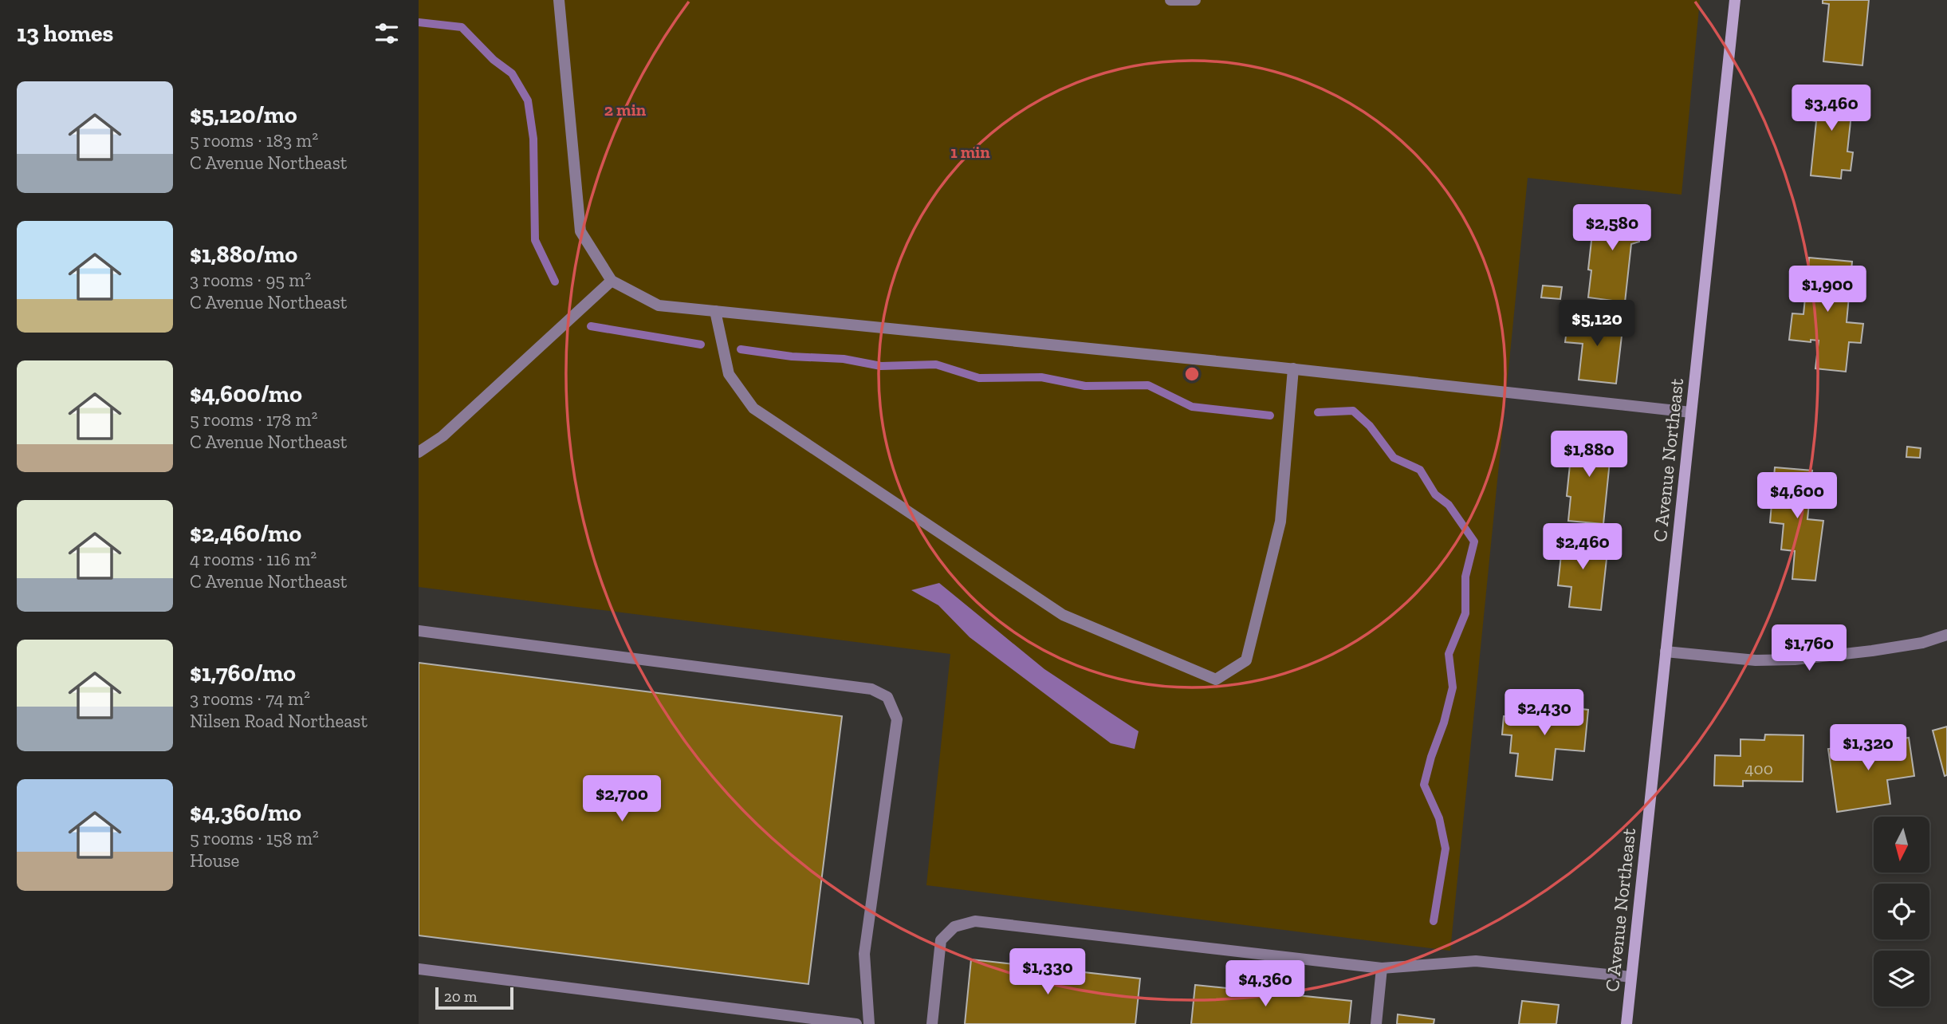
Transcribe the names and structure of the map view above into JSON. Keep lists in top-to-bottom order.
{
  "streets": {
    "street": ["C Avenue Northeast"]
  },
  "house_numbers": ["400"],
  "scale_bar": "20 m",
  "north": "bottom",
  "page": {
    "heading": "13 homes",
    "list": [
      {
        "name": "$5,120/mo",
        "note": "5 rooms · 183 m² · C Avenue Northeast"
      },
      {
        "name": "$1,880/mo",
        "note": "3 rooms · 95 m² · C Avenue Northeast"
      },
      {
        "name": "$4,600/mo",
        "note": "5 rooms · 178 m² · C Avenue Northeast"
      },
      {
        "name": "$2,460/mo",
        "note": "4 rooms · 116 m² · C Avenue Northeast"
      },
      {
        "name": "$1,760/mo",
        "note": "3 rooms · 74 m² · Nilsen Road Northeast"
      },
      {
        "name": "$4,360/mo",
        "note": "5 rooms · 158 m² · House"
      }
    ],
    "price": [
      "$3,460",
      "$2,580",
      "$1,900",
      "$5,120",
      "$1,880",
      "$4,600",
      "$2,460",
      "$1,760",
      "$2,430",
      "$1,320",
      "$2,700",
      "$1,330",
      "$4,360"
    ],
    "scale": "20 m"
  },
  "rings": ["2 min", "1 min"]
}
